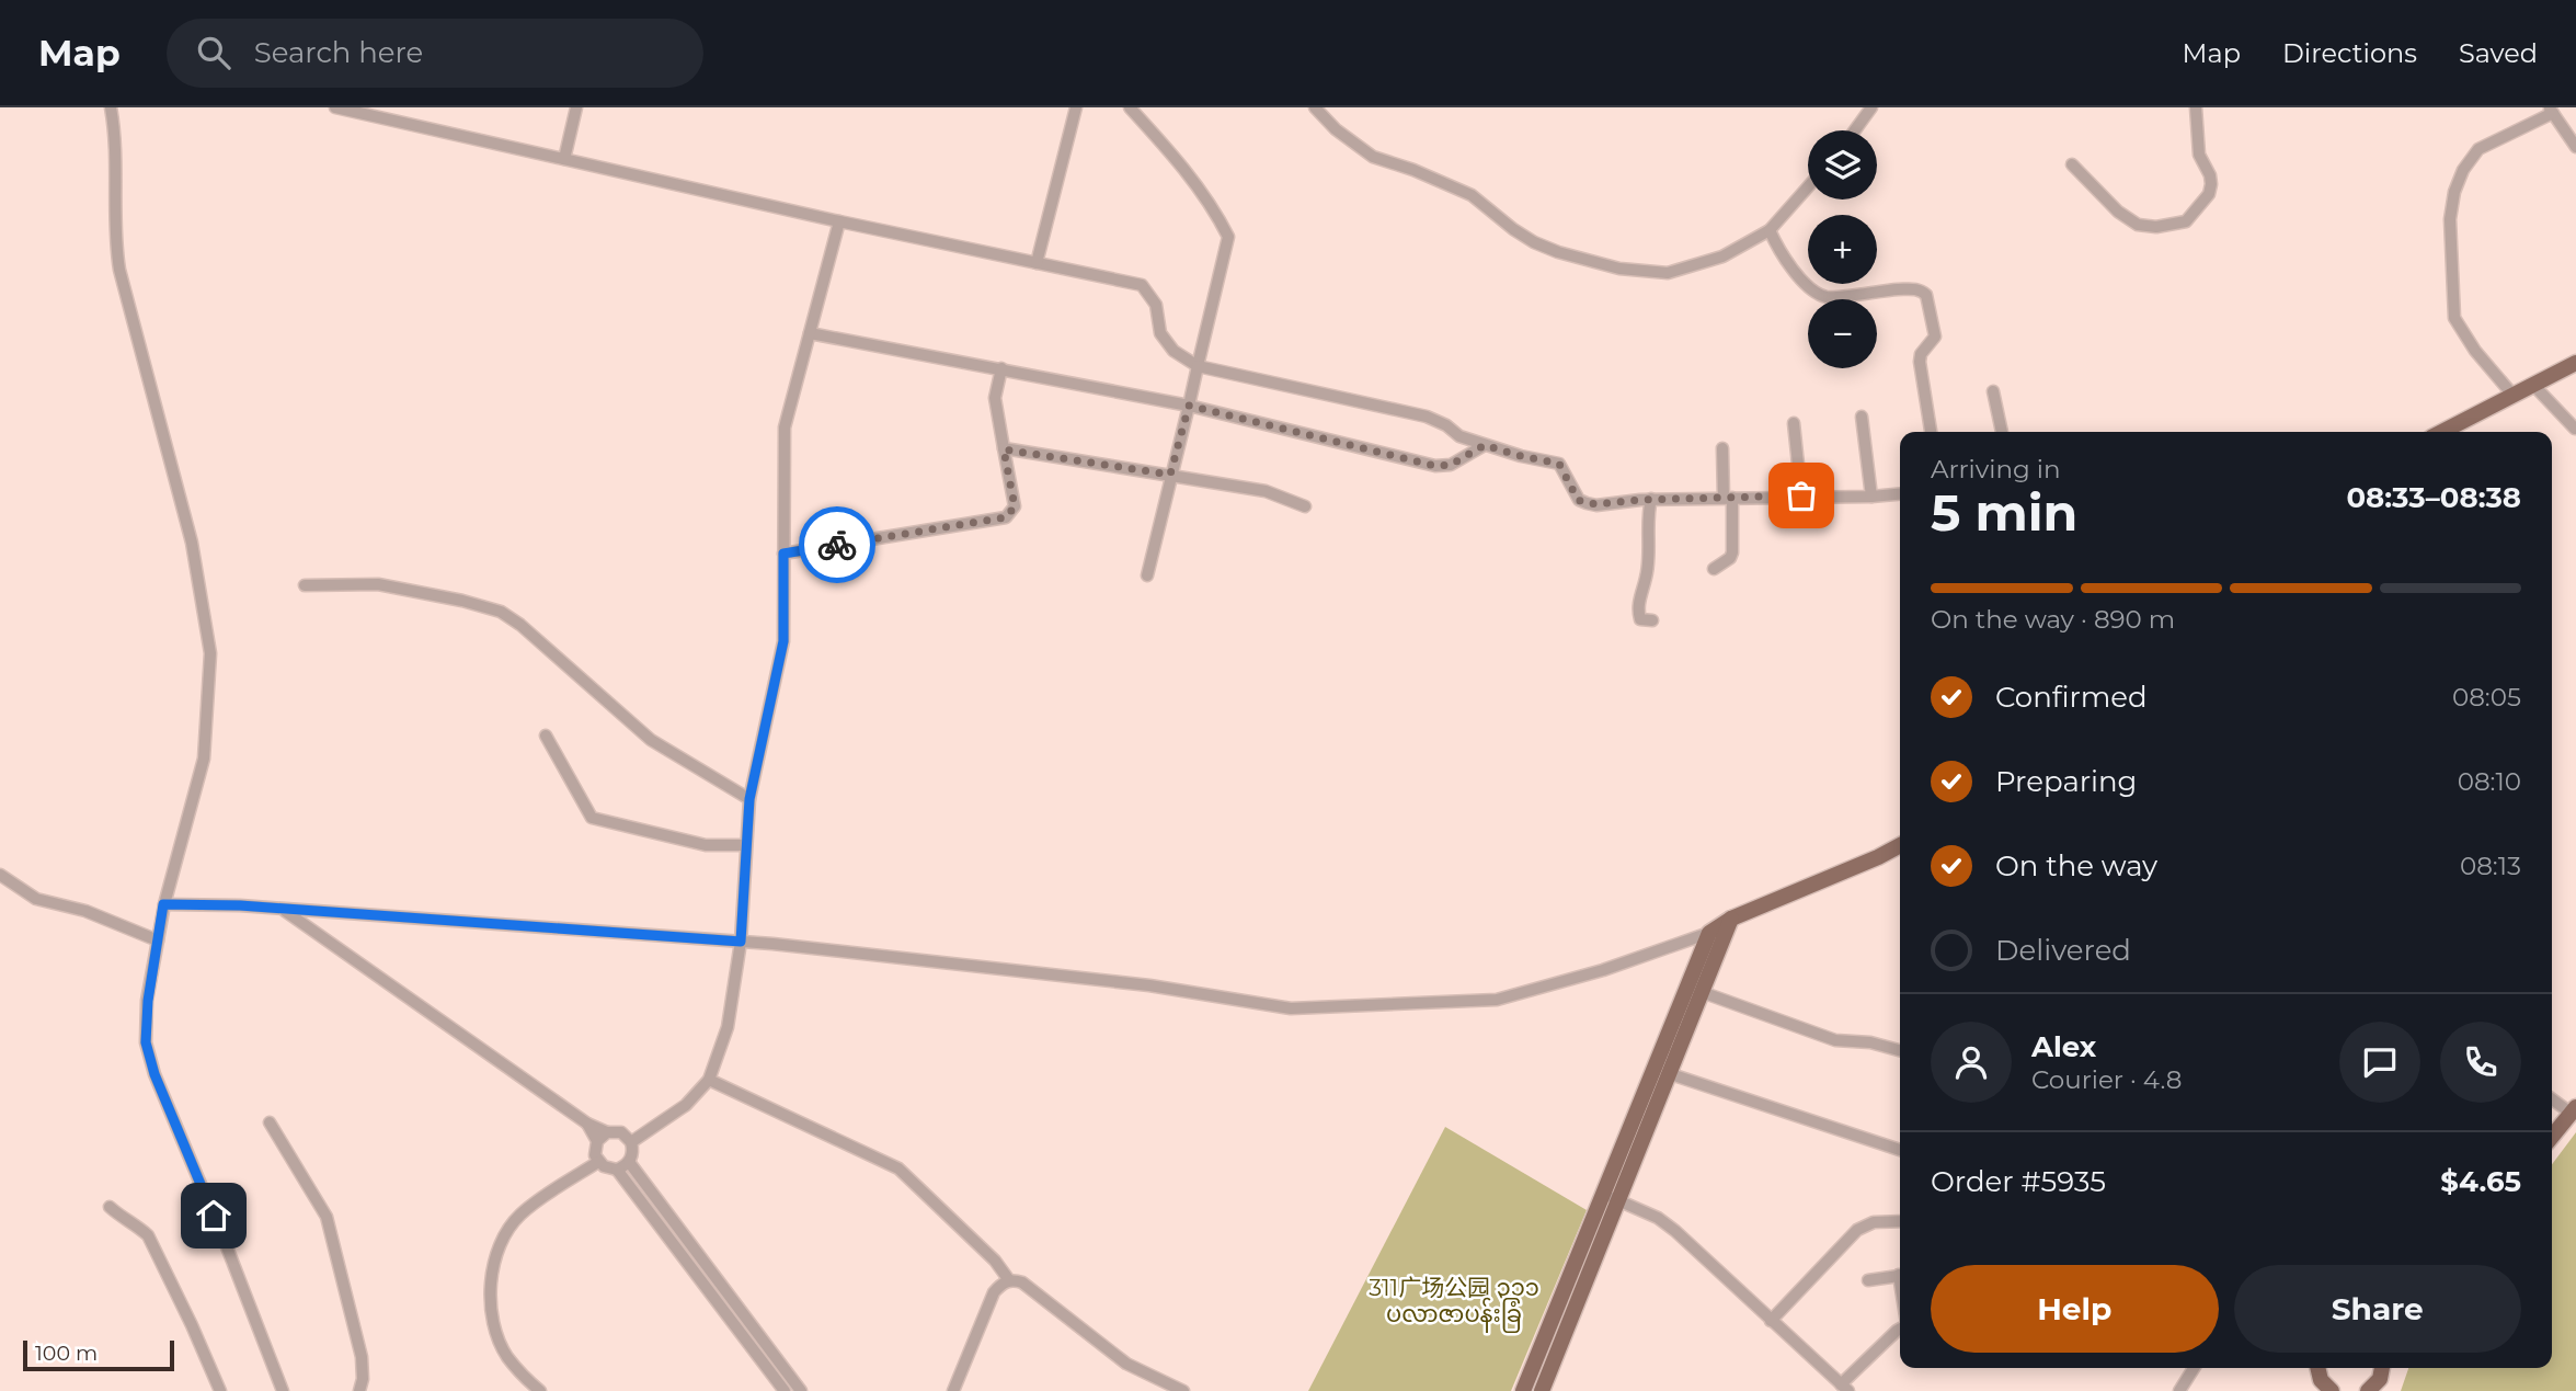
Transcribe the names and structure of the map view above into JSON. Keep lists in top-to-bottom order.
{
  "parks": ["311广场公园 ၃၁၁ ပလာဇာပန်းခြံ"],
  "scale_bar": "100 m",
  "page": {
    "header": "Map",
    "search": "Search here",
    "nav": ["Map", "Directions", "Saved"],
    "map_buttons": ["+", "−"],
    "heading": ["5 min", "Arriving in", "08:33–08:38"],
    "panel": [
      "Alex",
      "Courier · 4.8",
      "Order #5935",
      "$4.65"
    ],
    "bar": "On the way · 890 m",
    "list": [
      ["Confirmed", "08:05"],
      ["Preparing", "08:10"],
      ["On the way", "08:13"],
      "Delivered"
    ],
    "buttons": ["Help", "Share"],
    "scale": "100 m"
  }
}
